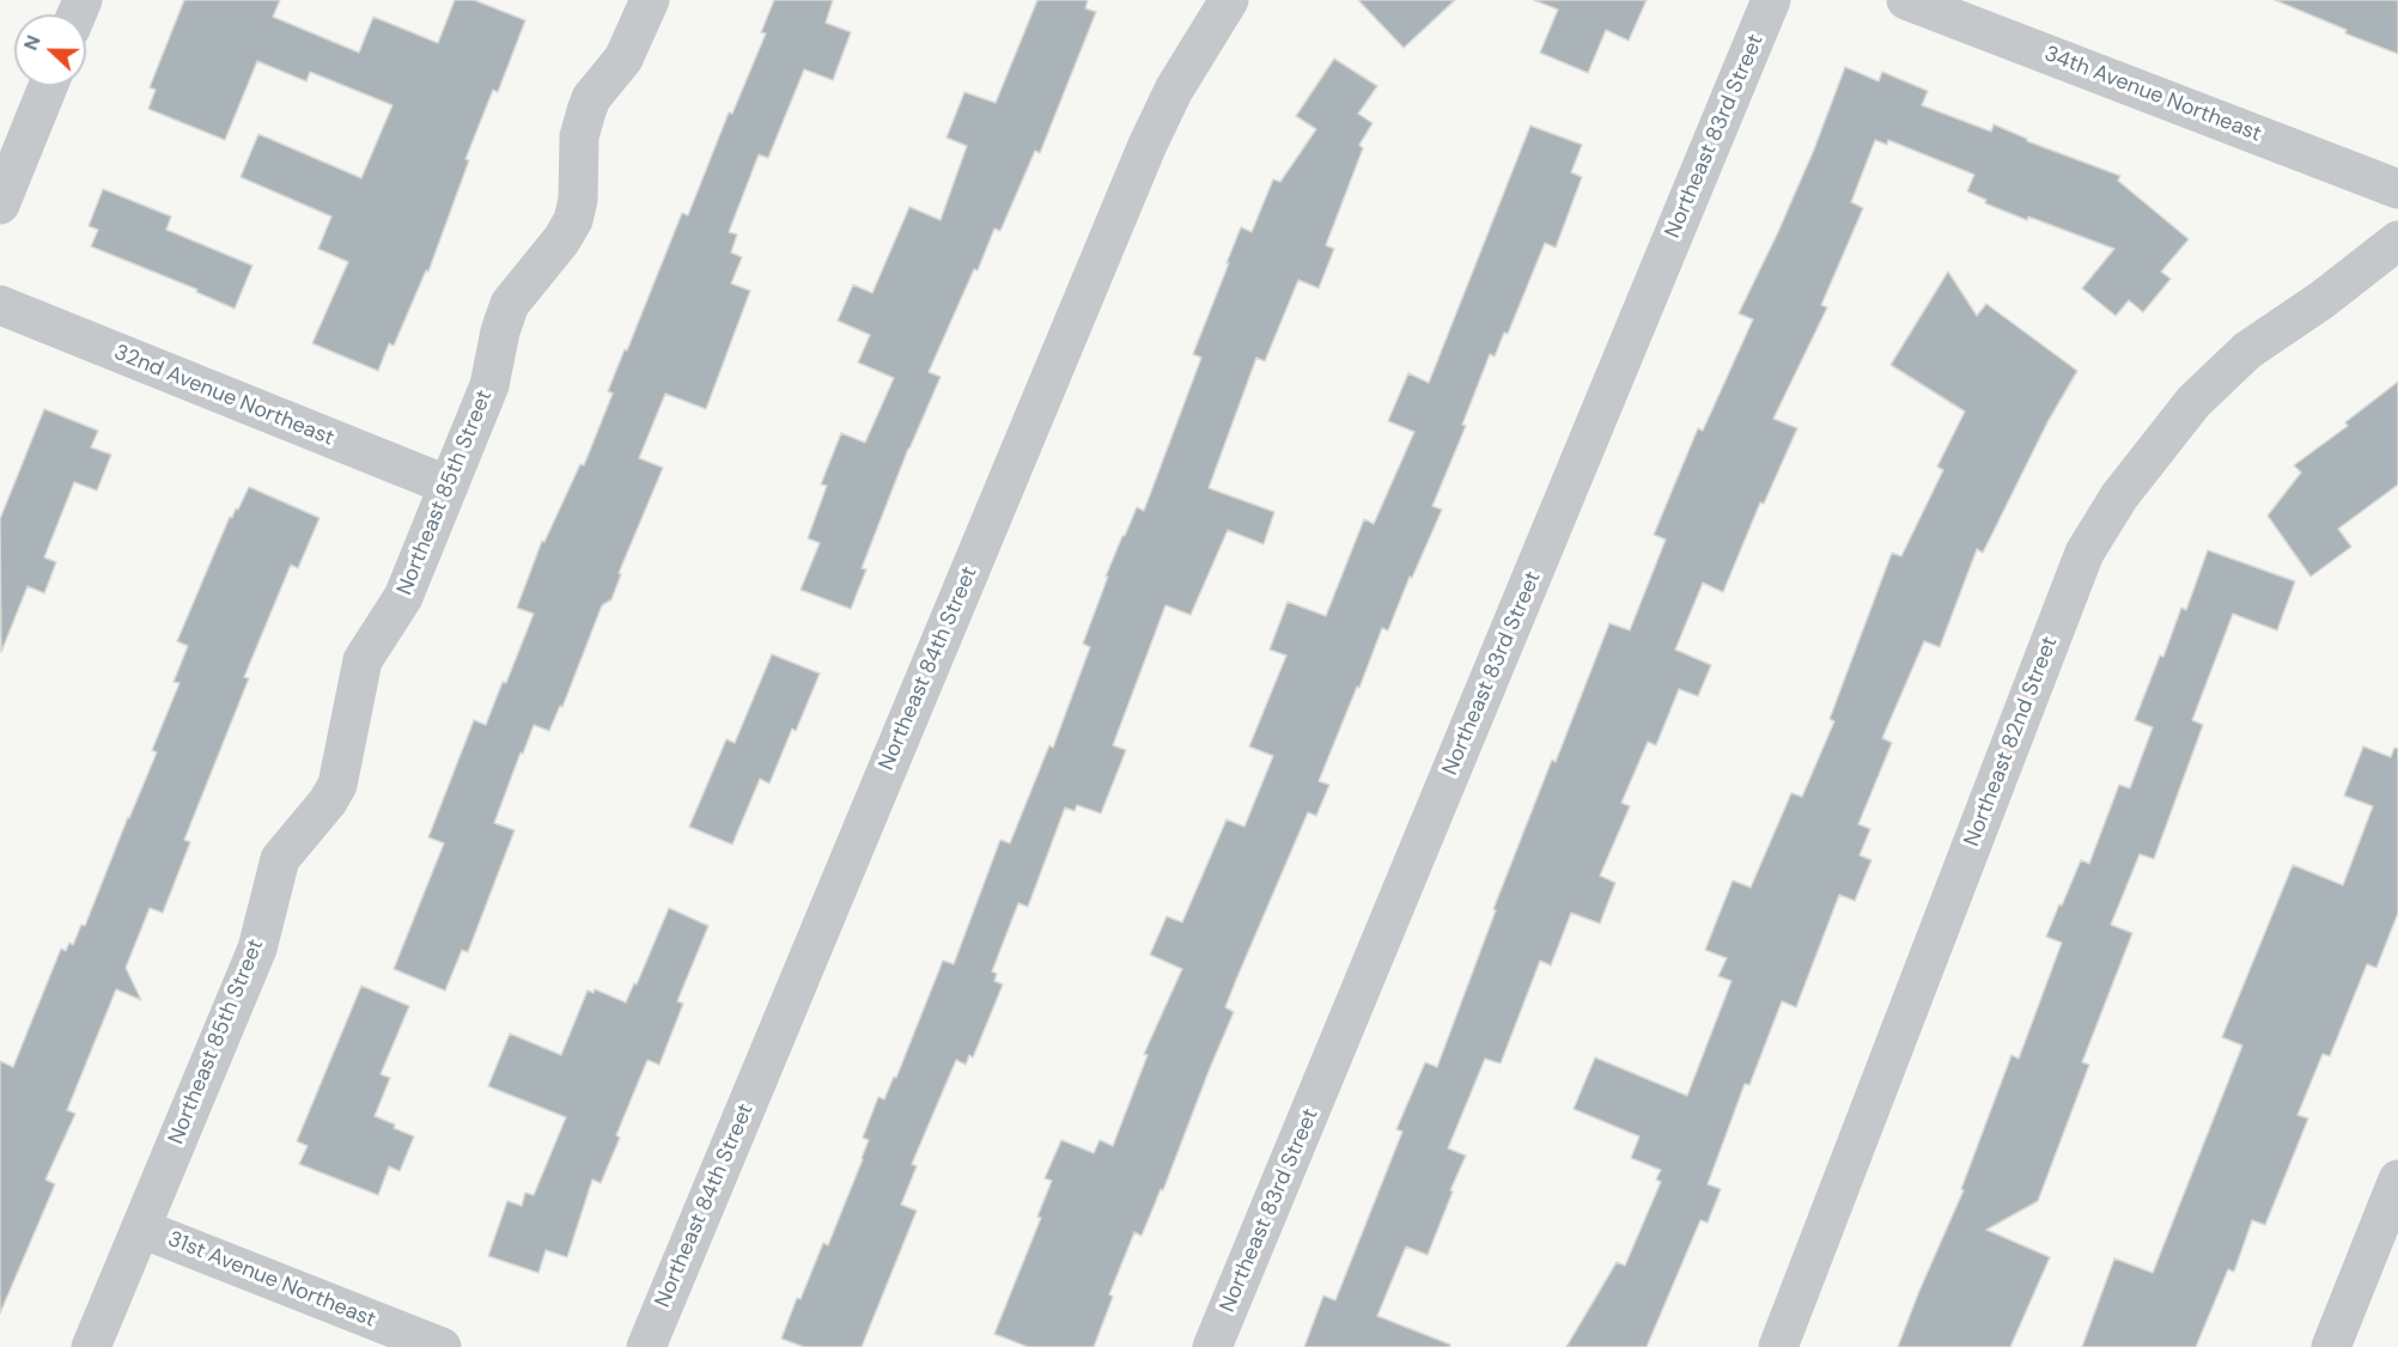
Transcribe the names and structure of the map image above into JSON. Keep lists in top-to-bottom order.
{
  "streets": {
    "street": [
      "34th Avenue Northeast",
      "Northeast 83rd Street",
      "32nd Avenue Northeast",
      "Northeast 85th Street",
      "Northeast 84th Street",
      "Northeast 82nd Street",
      "31st Avenue Northeast"
    ]
  },
  "crossings": [
    ["32nd Avenue Northeast", "Northeast 85th Street"],
    ["Northeast 85th Street", "31st Avenue Northeast"]
  ],
  "north": "left"
}
